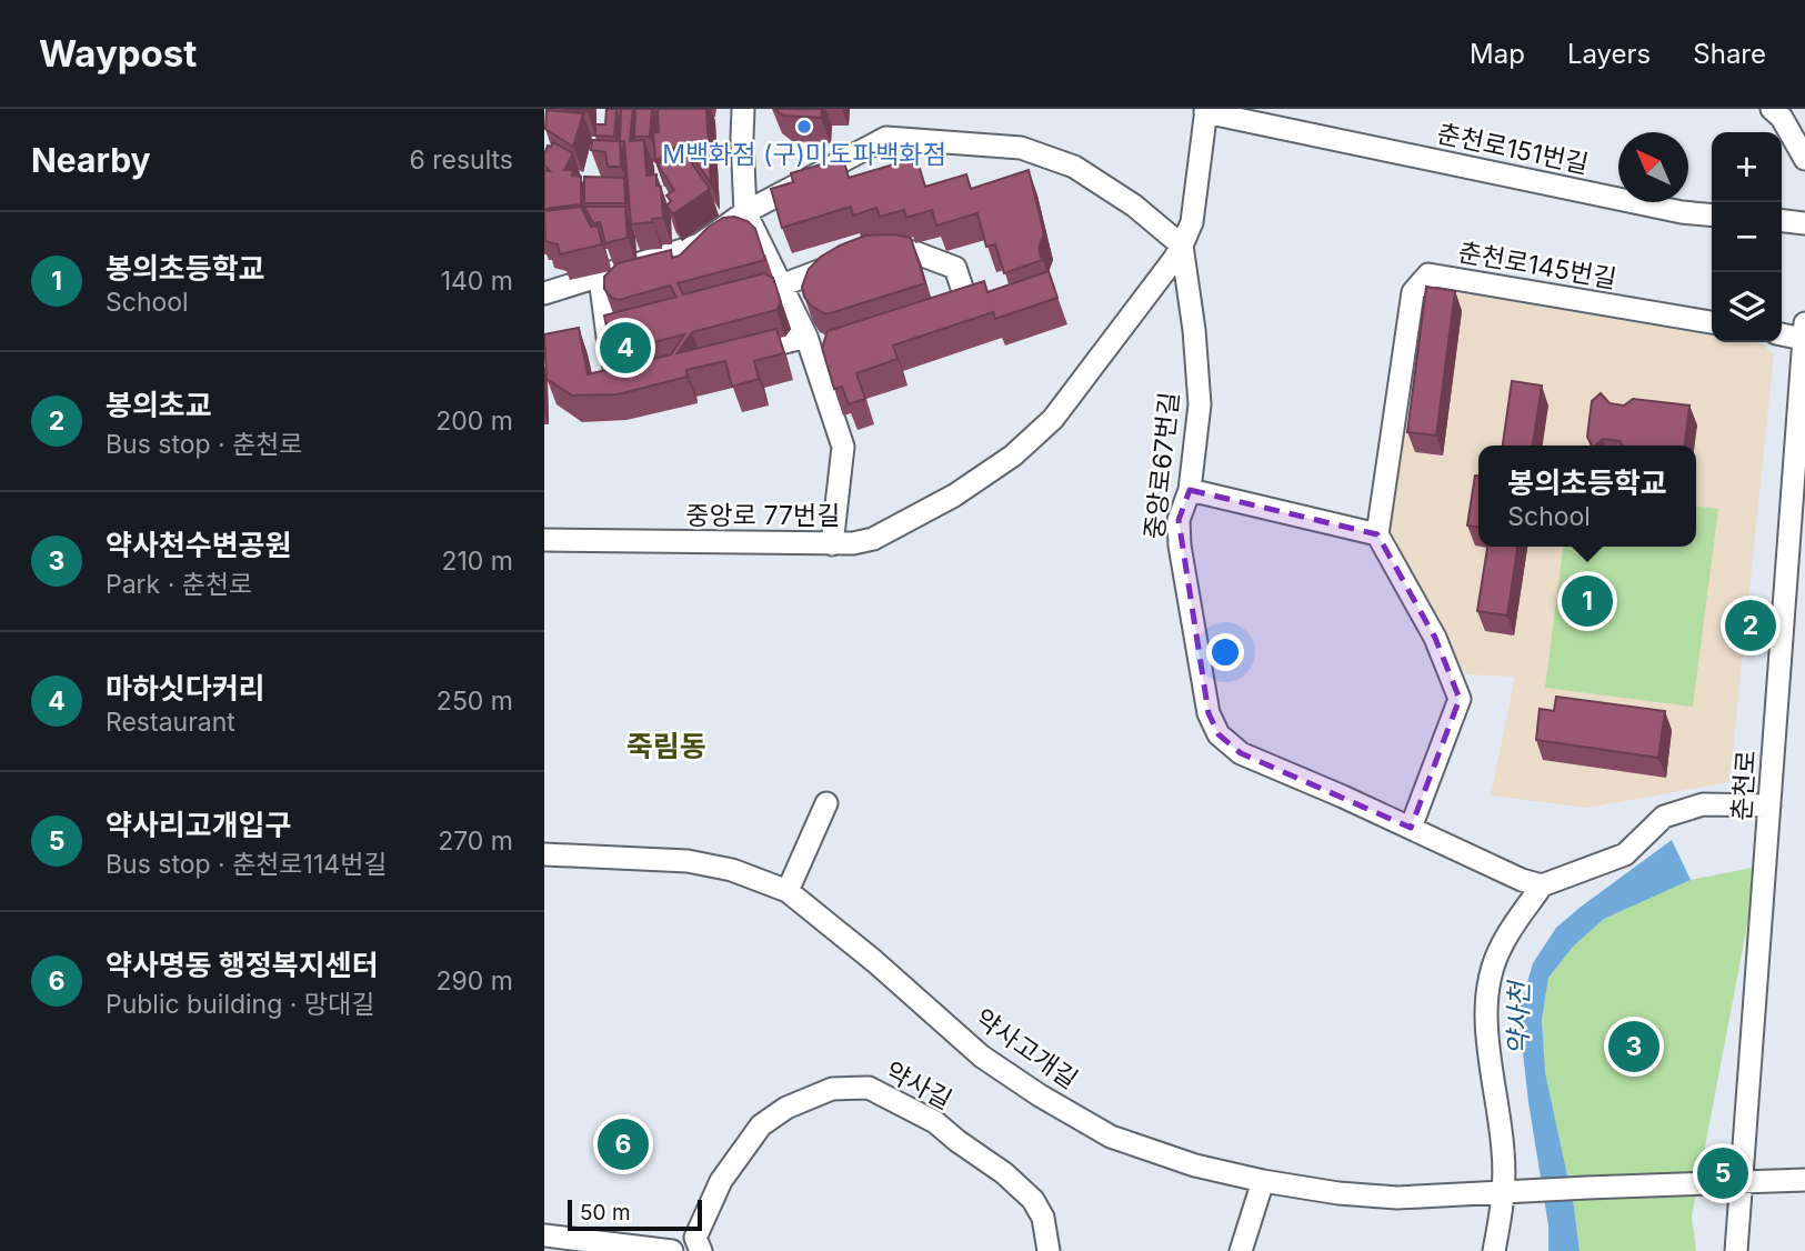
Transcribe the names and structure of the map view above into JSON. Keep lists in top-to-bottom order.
{
  "streets": {
    "street": [
      "춘천로151번길",
      "춘천로145번길",
      "중앙로67번길",
      "중앙로 77번길",
      "춘천로",
      "약사고개길",
      "약사길"
    ]
  },
  "crossings": [
    ["중앙로67번길", "중앙로 77번길"],
    ["춘천로", "약사고개길"]
  ],
  "districts": ["죽림동"],
  "water": ["약사천"],
  "places": ["M백화점 (구)미도파백화점"],
  "scale_bar": "50 m",
  "north": "top left",
  "page": {
    "header": "Waypost",
    "nav": ["Map", "Layers", "Share"],
    "heading": ["Nearby", "6 results"],
    "map_buttons": ["+", "−"],
    "list": [
      {
        "mark": "1",
        "name": "봉의초등학교",
        "note": "School",
        "value": "140 m"
      },
      {
        "mark": "2",
        "name": "봉의초교",
        "note": "Bus stop · 춘천로",
        "value": "200 m"
      },
      {
        "mark": "3",
        "name": "약사천수변공원",
        "note": "Park · 춘천로",
        "value": "210 m"
      },
      {
        "mark": "4",
        "name": "마하싯다커리",
        "note": "Restaurant",
        "value": "250 m"
      },
      {
        "mark": "5",
        "name": "약사리고개입구",
        "note": "Bus stop · 춘천로114번길",
        "value": "270 m"
      },
      {
        "mark": "6",
        "name": "약사명동 행정복지센터",
        "note": "Public building · 망대길",
        "value": "290 m"
      }
    ],
    "pins": [
      "4",
      "1",
      "2",
      "3",
      "6",
      "5"
    ],
    "popup": ["봉의초등학교", "School"],
    "scale": "50 m"
  }
}
